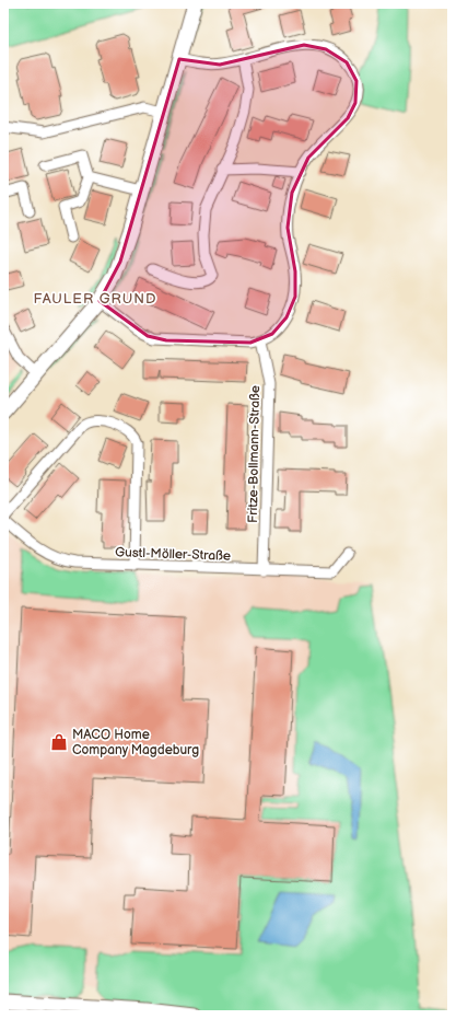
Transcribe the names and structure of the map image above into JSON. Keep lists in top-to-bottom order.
{
  "streets": {
    "street": ["Fritze-Bollmann-Straße", "Gustl-Möller-Straße"]
  },
  "crossings": [
    ["Fritze-Bollmann-Straße", "Gustl-Möller-Straße"]
  ],
  "districts": ["FAULER GRUND"],
  "places": {
    "shop": ["MACO Home Company Magdeburg"]
  }
}
